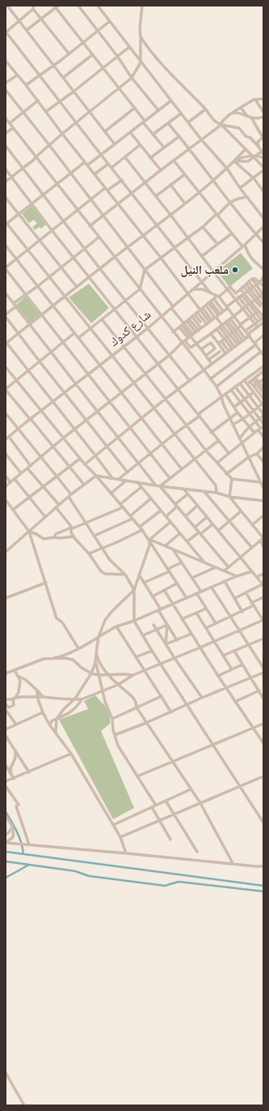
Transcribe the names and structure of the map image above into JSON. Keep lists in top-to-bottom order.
{
  "streets": {
    "street": ["شارع كدوك"]
  },
  "places": ["ملعب النيل"]
}
